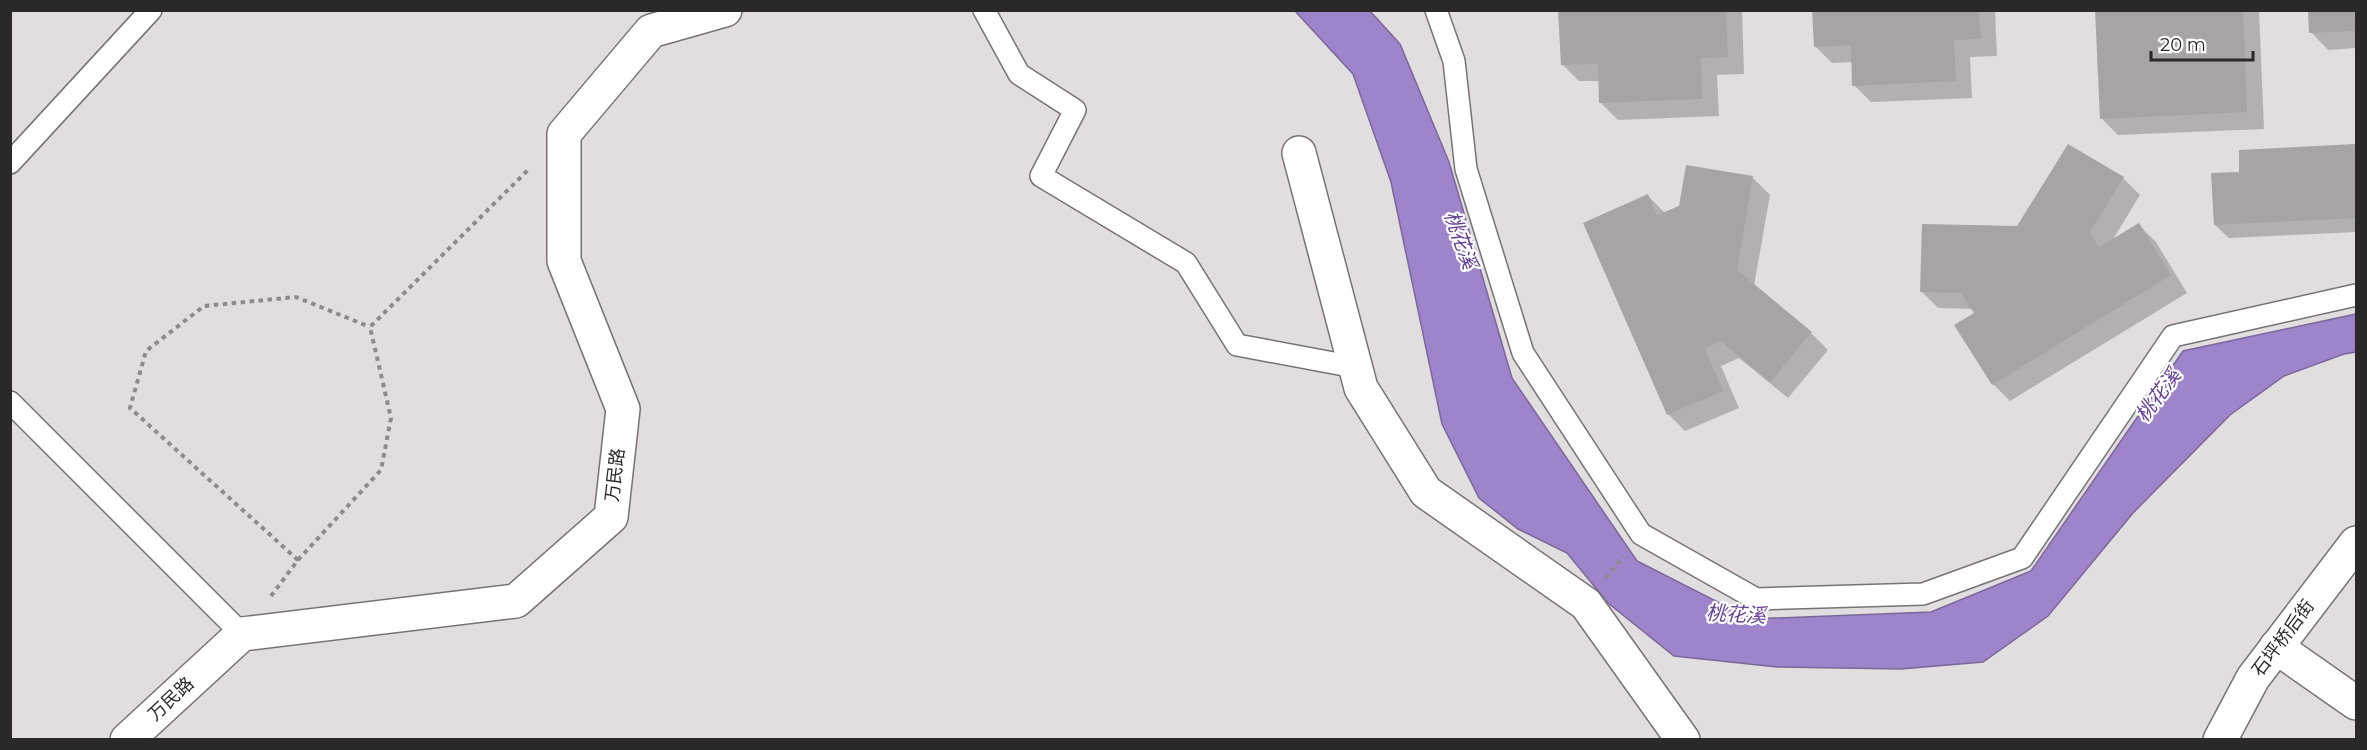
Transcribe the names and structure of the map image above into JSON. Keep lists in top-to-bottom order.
{
  "streets": {
    "street": ["万民路", "石坪桥后街"]
  },
  "water": ["桃花溪"],
  "scale_bar": "20 m"
}
